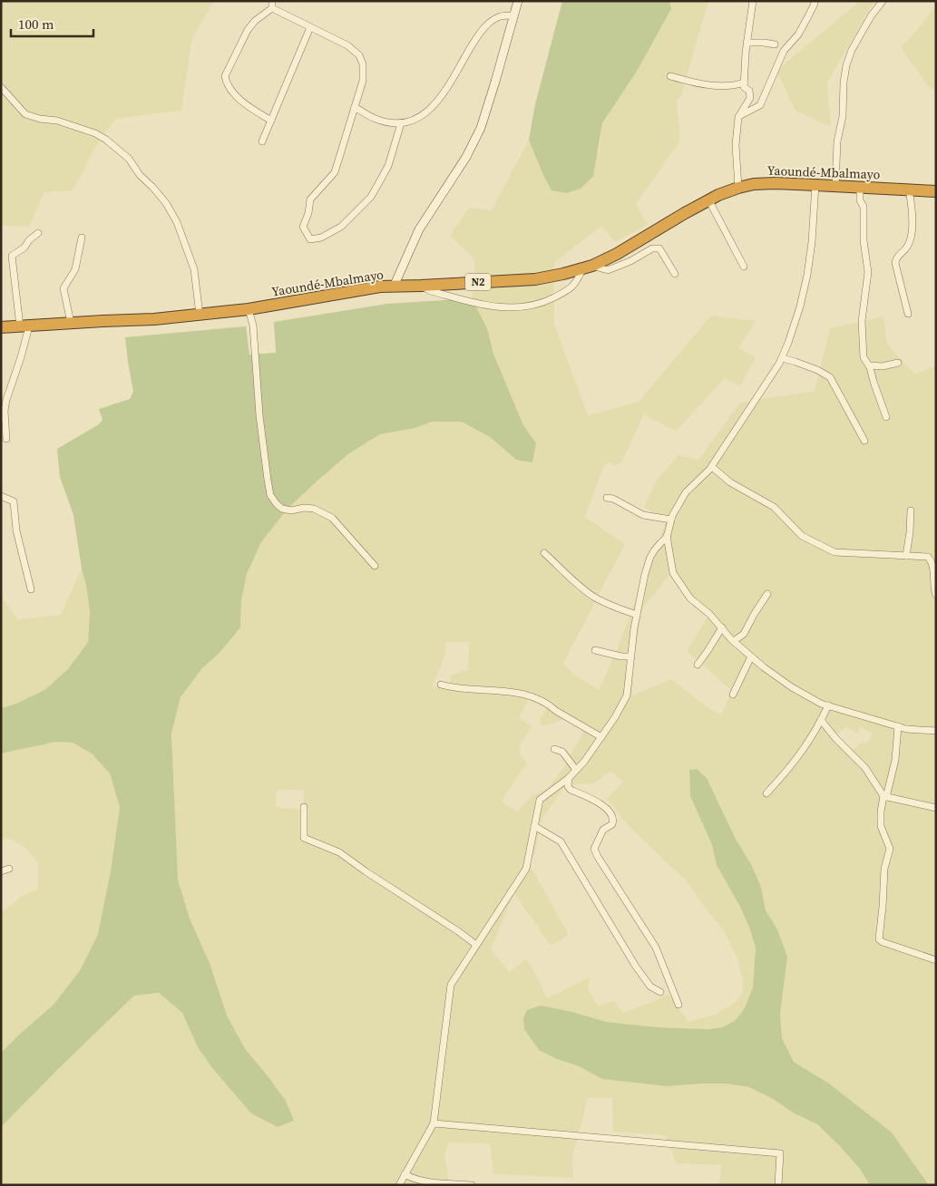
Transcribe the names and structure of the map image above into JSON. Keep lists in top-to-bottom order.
{
  "streets": {
    "highway": ["Yaoundé-Mbalmayo", "N2"]
  },
  "scale_bar": "100 m"
}
